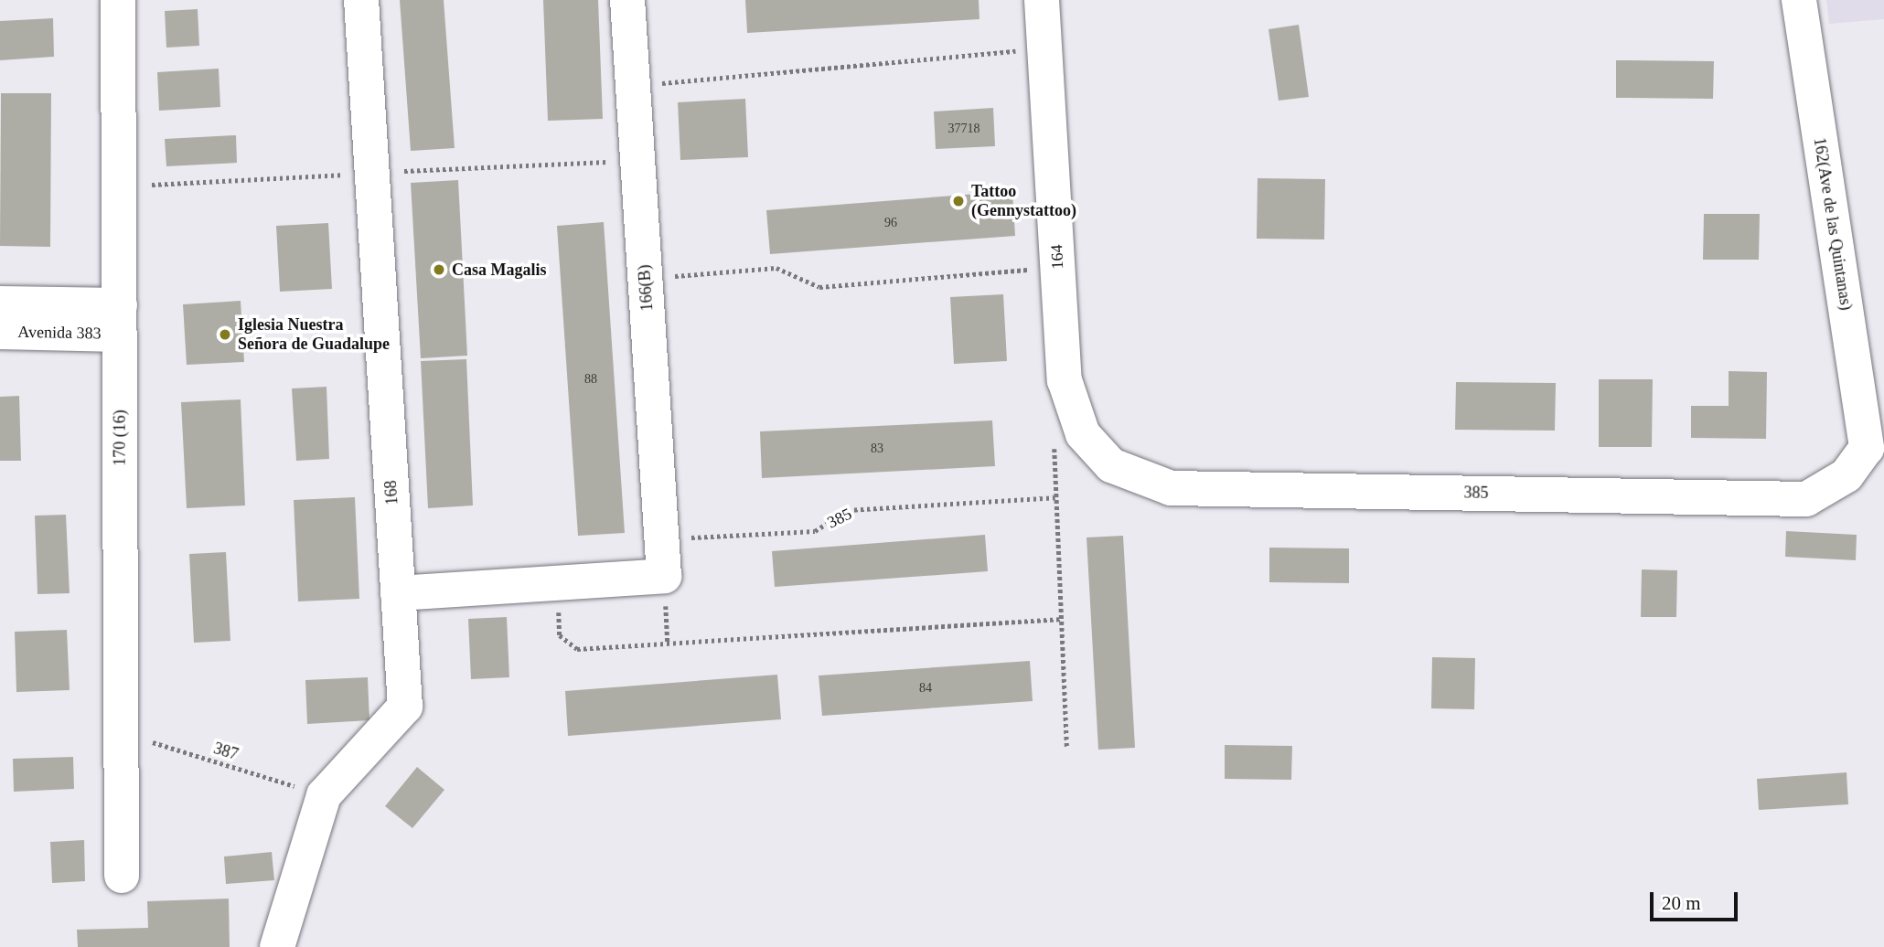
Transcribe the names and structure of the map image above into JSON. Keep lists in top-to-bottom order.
{
  "streets": {
    "street": [
      "162(Ave de las Quintanas)",
      "164",
      "166(B)",
      "Avenida 383",
      "170 (16)",
      "168",
      "385"
    ],
    "path": ["387"]
  },
  "crossings": [
    ["162(Ave de las Quintanas)", "385"],
    ["164", "385"],
    ["166(B)", "168"],
    ["166(B)", "385"],
    ["Avenida 383", "170 (16)"],
    ["170 (16)", "387"],
    ["168", "387"]
  ],
  "places": ["Tattoo (Gennystattoo)", "Casa Magalis", "Iglesia Nuestra Señora de Guadalupe"],
  "house_numbers": [
    "37718",
    "96",
    "88",
    "83",
    "84"
  ],
  "scale_bar": "20 m"
}
